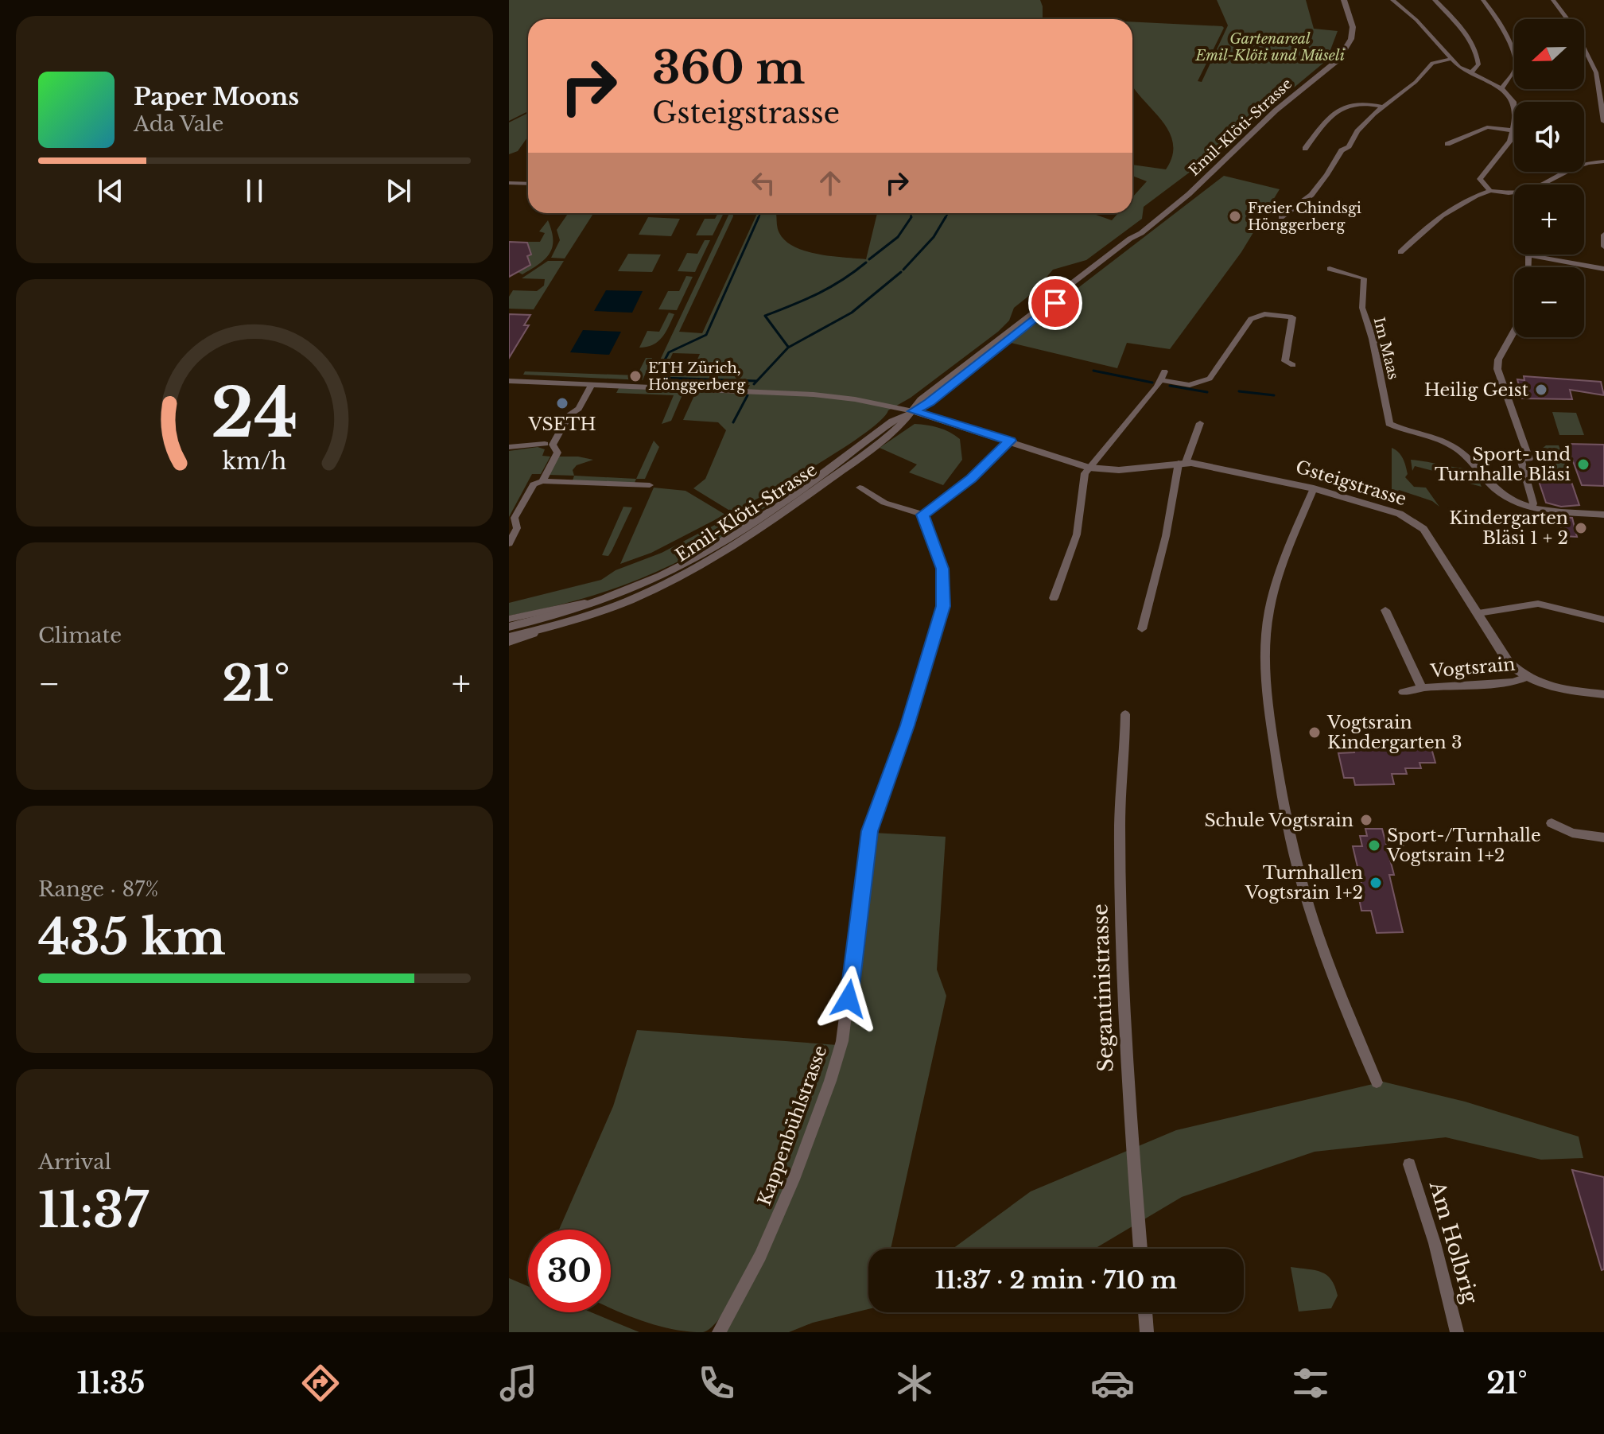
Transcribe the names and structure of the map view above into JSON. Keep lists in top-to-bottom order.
{
  "streets": {
    "street": [
      "Emil-Klöti-Strasse",
      "Im Maas",
      "Gsteigstrasse",
      "Vogtsrain",
      "Segantinistrasse",
      "Kappenbühlstrasse",
      "Am Holbrig"
    ]
  },
  "crossings": [
    ["Emil-Klöti-Strasse", "Gsteigstrasse"],
    ["Gsteigstrasse", "Vogtsrain"]
  ],
  "parks": ["Gartenareal Emil-Klöti und Müseli"],
  "places": [
    "Freier Chindsgi Hönggerberg",
    "ETH Zürich, Hönggerberg",
    "Heilig Geist",
    "VSETH",
    "Sport- und Turnhalle Bläsi",
    "Kindergarten Bläsi 1 + 2",
    "Vogtsrain Kindergarten 3",
    "Schule Vogtsrain",
    "Sport-/Turnhalle Vogtsrain 1+2",
    "Turnhallen Vogtsrain 1+2"
  ],
  "north": "left",
  "page": {
    "map_buttons": ["+", "−"],
    "turn": ["360 m", "Gsteigstrasse"],
    "song": ["Paper Moons", "Ada Vale"],
    "tile": [
      "Climate",
      ["Range · 87%", "435 km"],
      ["Arrival", "11:37"]
    ],
    "heat": ["−", "21°", "+"],
    "limit": "30",
    "trip": "11:37 · 2 min · 710 m",
    "tabs": ["11:35", "21°"],
    "gauge": ["24", "km/h"]
  }
}
